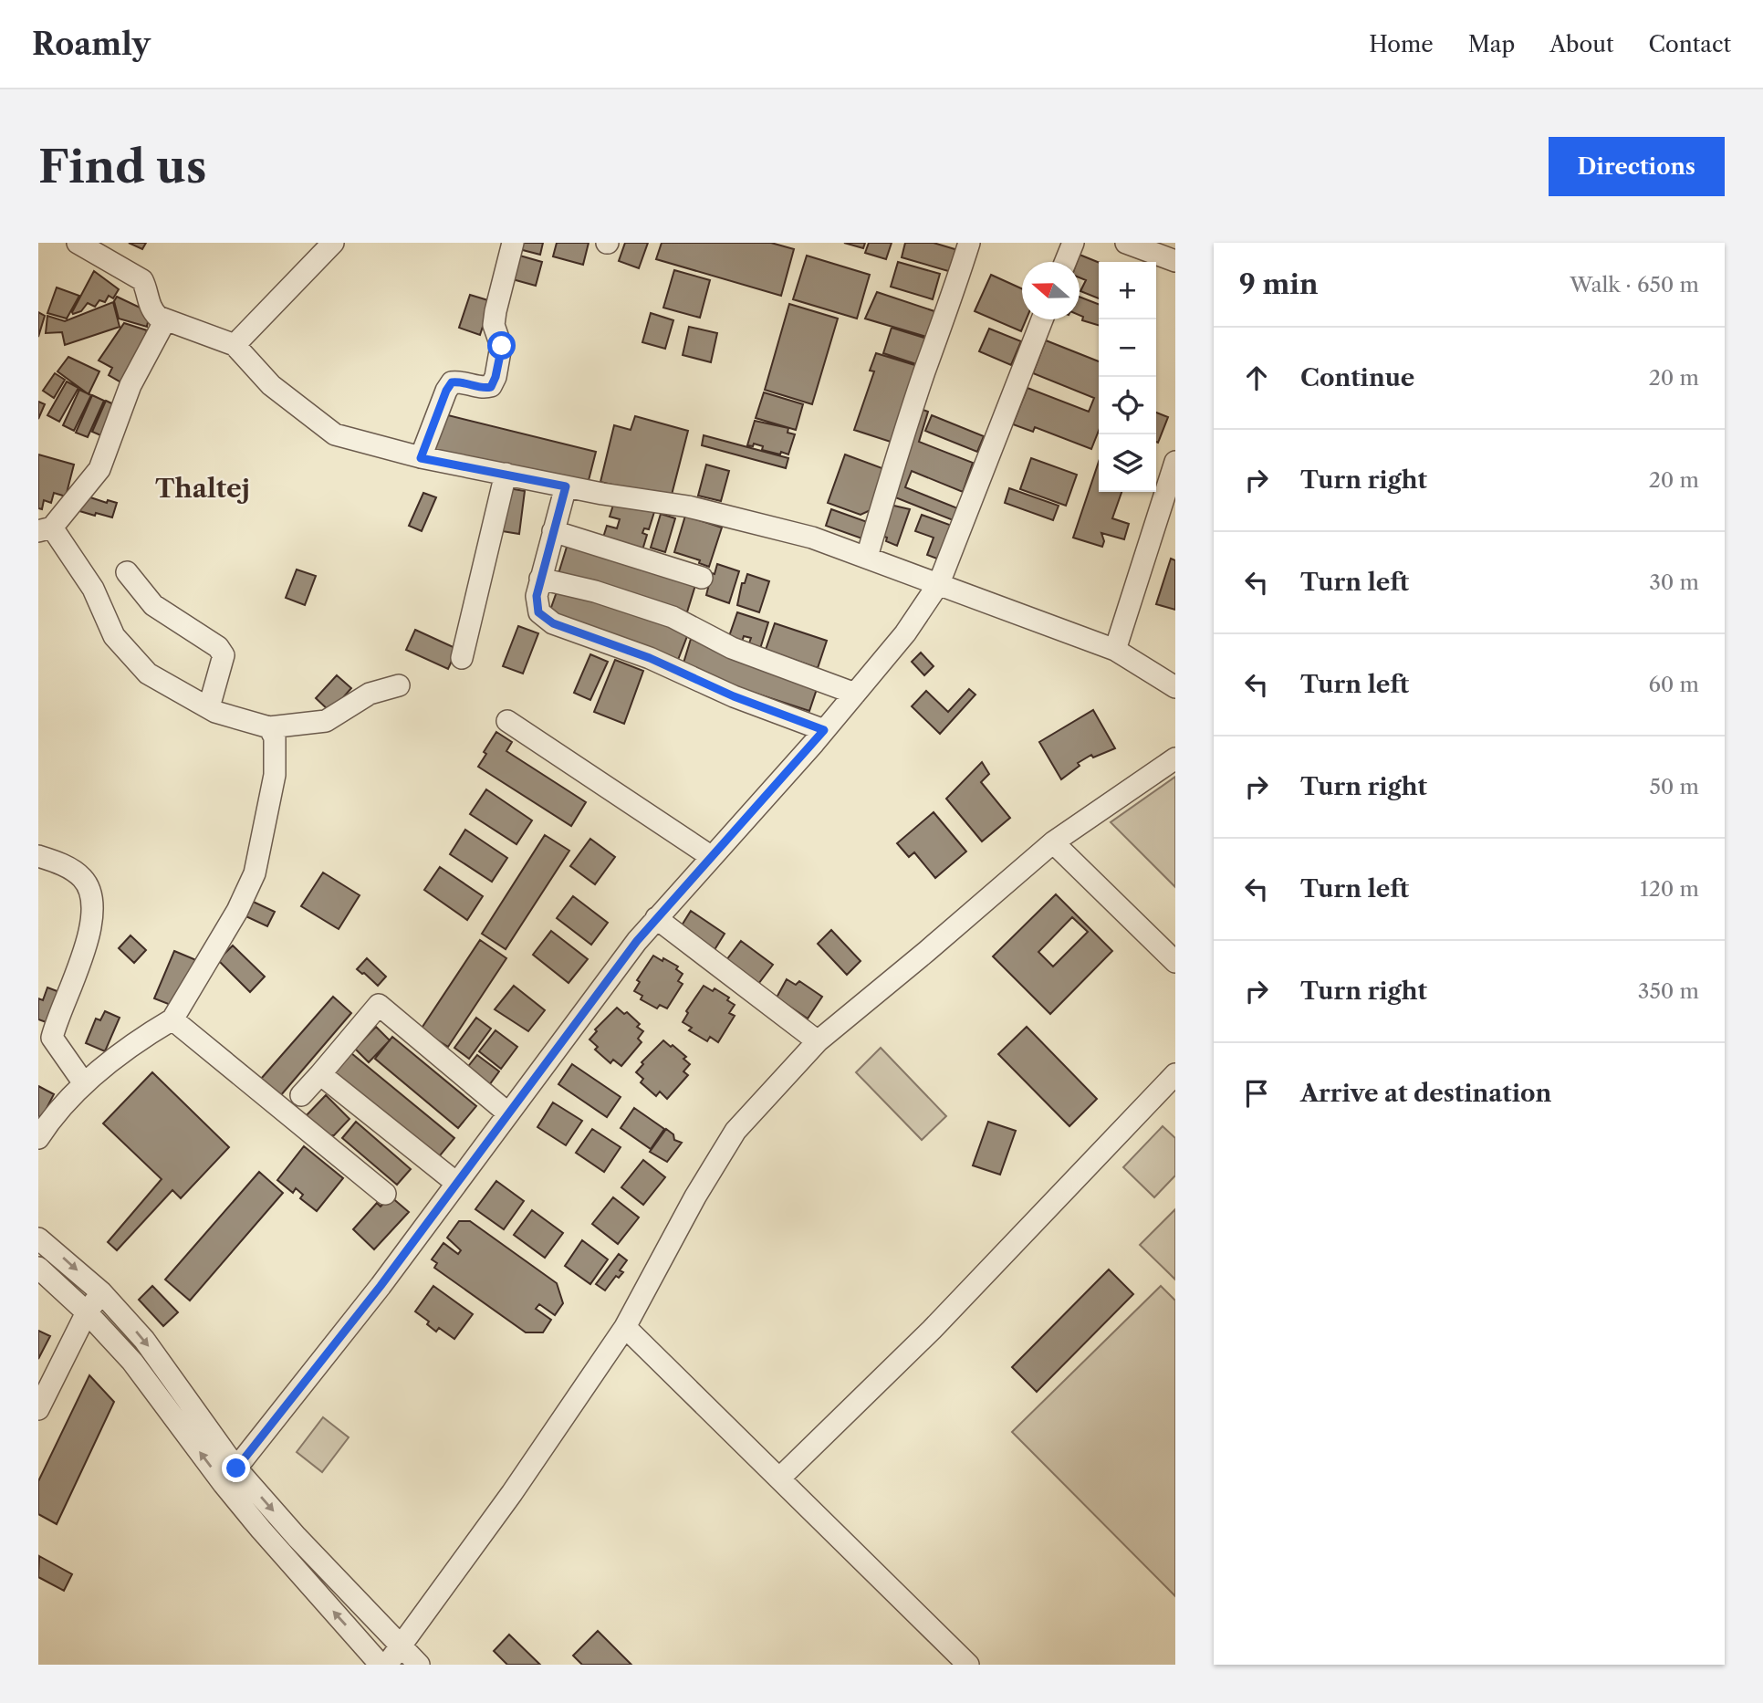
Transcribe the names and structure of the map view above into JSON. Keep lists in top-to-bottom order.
{
  "districts": ["Thaltej"],
  "north": "left",
  "page": {
    "header": "Roamly",
    "nav": [
      "Home",
      "Map",
      "About",
      "Contact"
    ],
    "buttons": "Directions",
    "title": "Find us",
    "heading": ["9 min", "Walk · 650 m"],
    "map_buttons": ["+", "−"],
    "list": [
      ["Continue", "20 m"],
      ["Turn right", "20 m"],
      ["Turn left", "30 m"],
      ["Turn left", "60 m"],
      ["Turn right", "50 m"],
      ["Turn left", "120 m"],
      ["Turn right", "350 m"],
      "Arrive at destination"
    ]
  }
}
